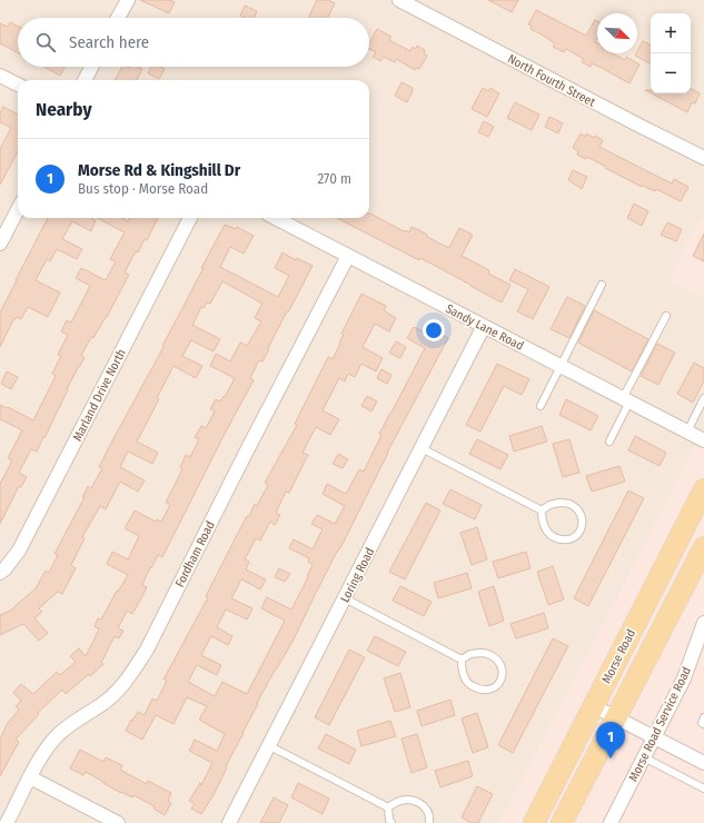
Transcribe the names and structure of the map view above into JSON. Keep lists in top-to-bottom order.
{
  "streets": {
    "main road": ["Morse Road"],
    "street": [
      "North Fourth Street",
      "Sandy Lane Road",
      "Marland Drive North",
      "Fordham Road",
      "Loring Road",
      "Morse Road Service Road"
    ]
  },
  "crossings": [
    ["Sandy Lane Road", "Fordham Road"],
    ["Sandy Lane Road", "Loring Road"]
  ],
  "north": "bottom right",
  "page": {
    "map_buttons": ["+", "−"],
    "search": "Search here",
    "heading": "Nearby",
    "list": [
      {
        "mark": "1",
        "name": "Morse Rd & Kingshill Dr",
        "note": "Bus stop · Morse Road",
        "value": "270 m"
      }
    ],
    "pins": "1"
  }
}
